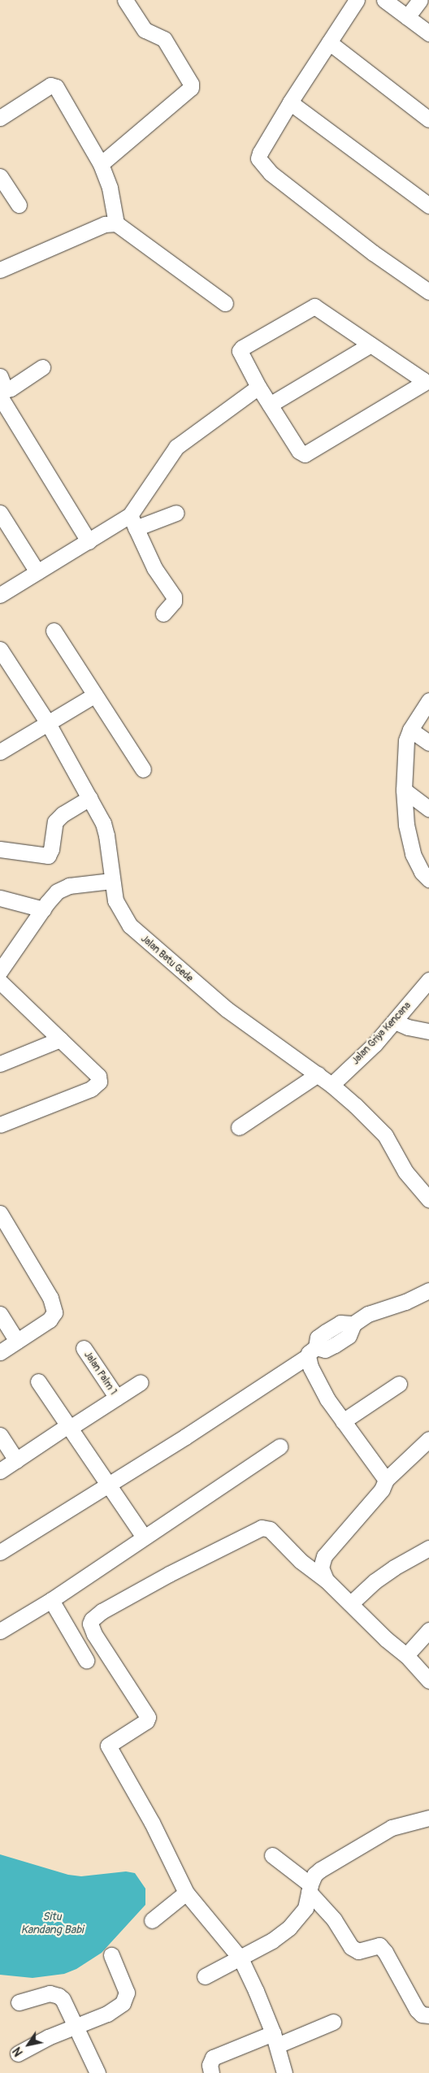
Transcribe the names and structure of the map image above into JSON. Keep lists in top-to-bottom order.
{
  "streets": {
    "street": ["Jalan Batu Gede", "Jalan Griya Kencana", "Jalan Palm 1"]
  },
  "crossings": [
    ["Jalan Batu Gede", "Jalan Griya Kencana"]
  ],
  "water": ["Situ Kandang Babi"],
  "north": "bottom left"
}
